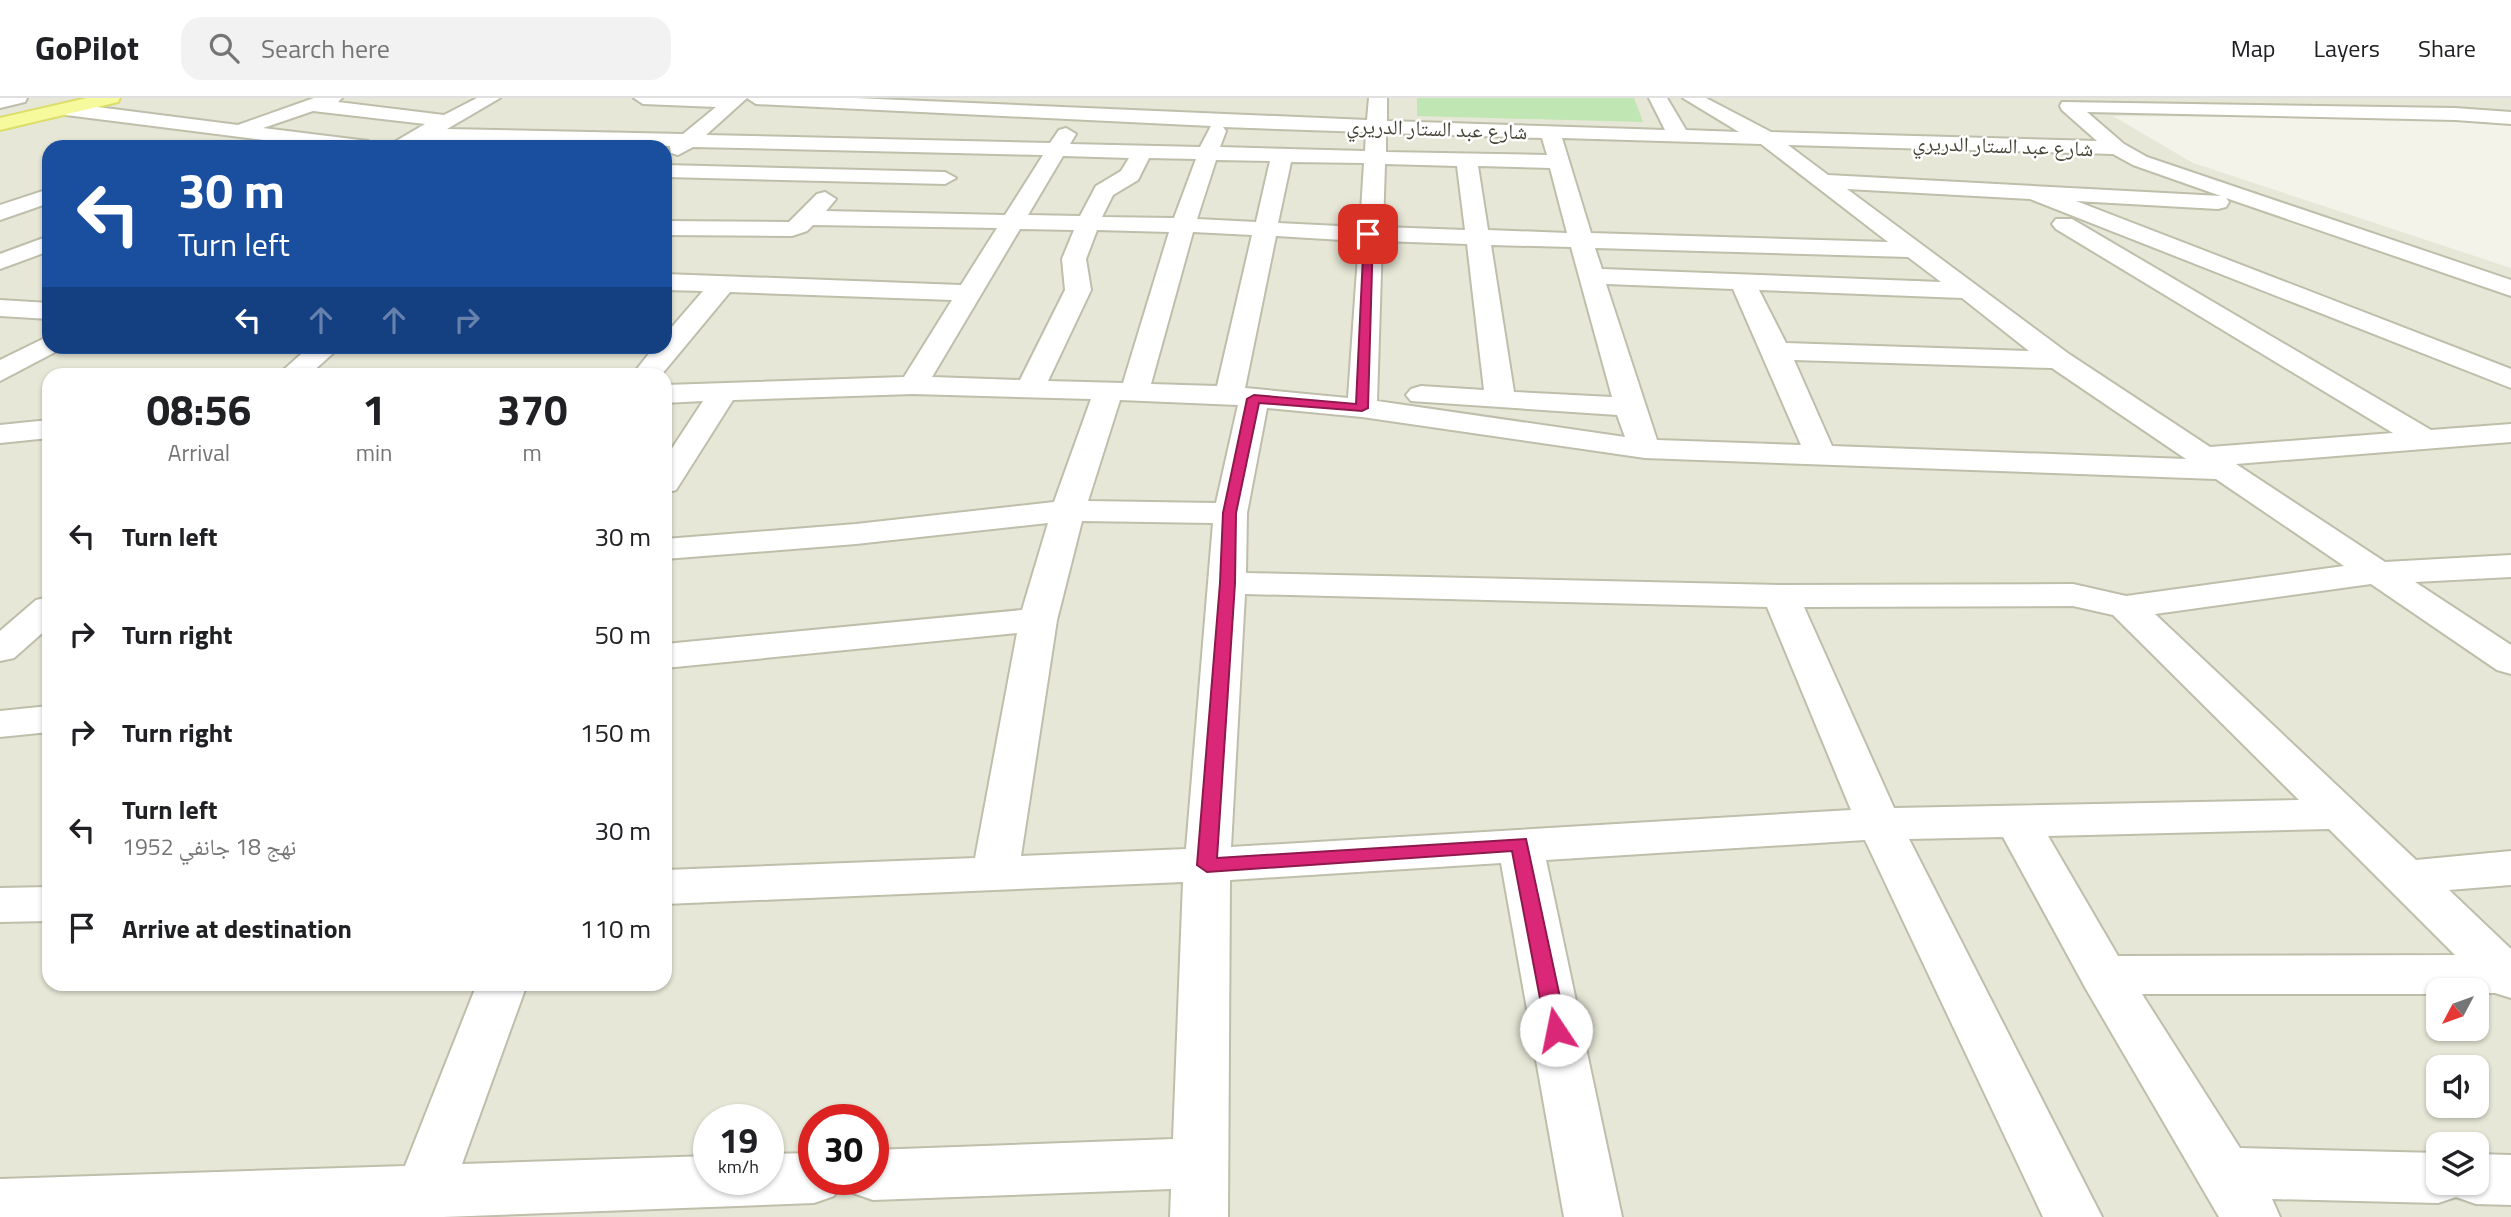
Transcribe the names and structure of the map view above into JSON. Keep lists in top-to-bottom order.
{
  "streets": {
    "street": ["شارع عبد الستار الدريري"]
  },
  "north": "bottom left",
  "page": {
    "header": "GoPilot",
    "search": "Search here",
    "nav": ["Map", "Layers", "Share"],
    "turn": ["30 m", "Turn left"],
    "eta": [
      "08:56",
      "Arrival",
      "1",
      "min",
      "370",
      "m"
    ],
    "list": [
      {
        "name": "Turn left",
        "value": "30 m"
      },
      {
        "name": "Turn right",
        "value": "50 m"
      },
      {
        "name": "Turn right",
        "value": "150 m"
      },
      {
        "name": "Turn left",
        "note": "نهج 18 جانفي 1952",
        "value": "30 m"
      },
      {
        "name": "Arrive at destination",
        "value": "110 m"
      }
    ],
    "speed": "19 km/h",
    "limit": "30"
  }
}
